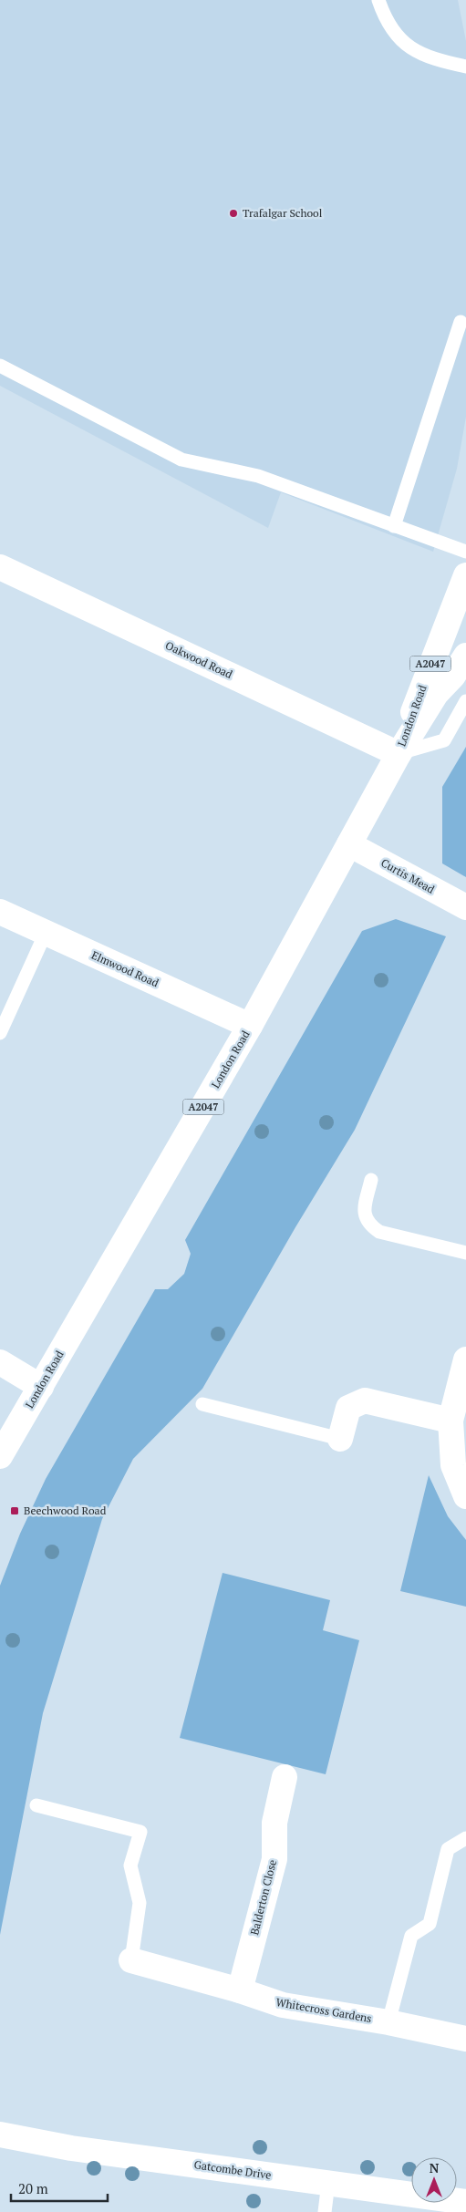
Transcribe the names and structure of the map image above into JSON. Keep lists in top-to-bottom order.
{
  "streets": {
    "street": [
      "Oakwood Road",
      "A2047",
      "London Road",
      "Curtis Mead",
      "Elmwood Road",
      "Balderton Close",
      "Whitecross Gardens",
      "Gatcombe Drive"
    ]
  },
  "crossings": [
    ["Oakwood Road", "London Road"],
    ["London Road", "Curtis Mead"],
    ["London Road", "Elmwood Road"],
    ["Balderton Close", "Whitecross Gardens"]
  ],
  "places": {
    "other": ["Trafalgar School"],
    "transit": ["Beechwood Road"]
  },
  "scale_bar": "20 m",
  "north": "top"
}
